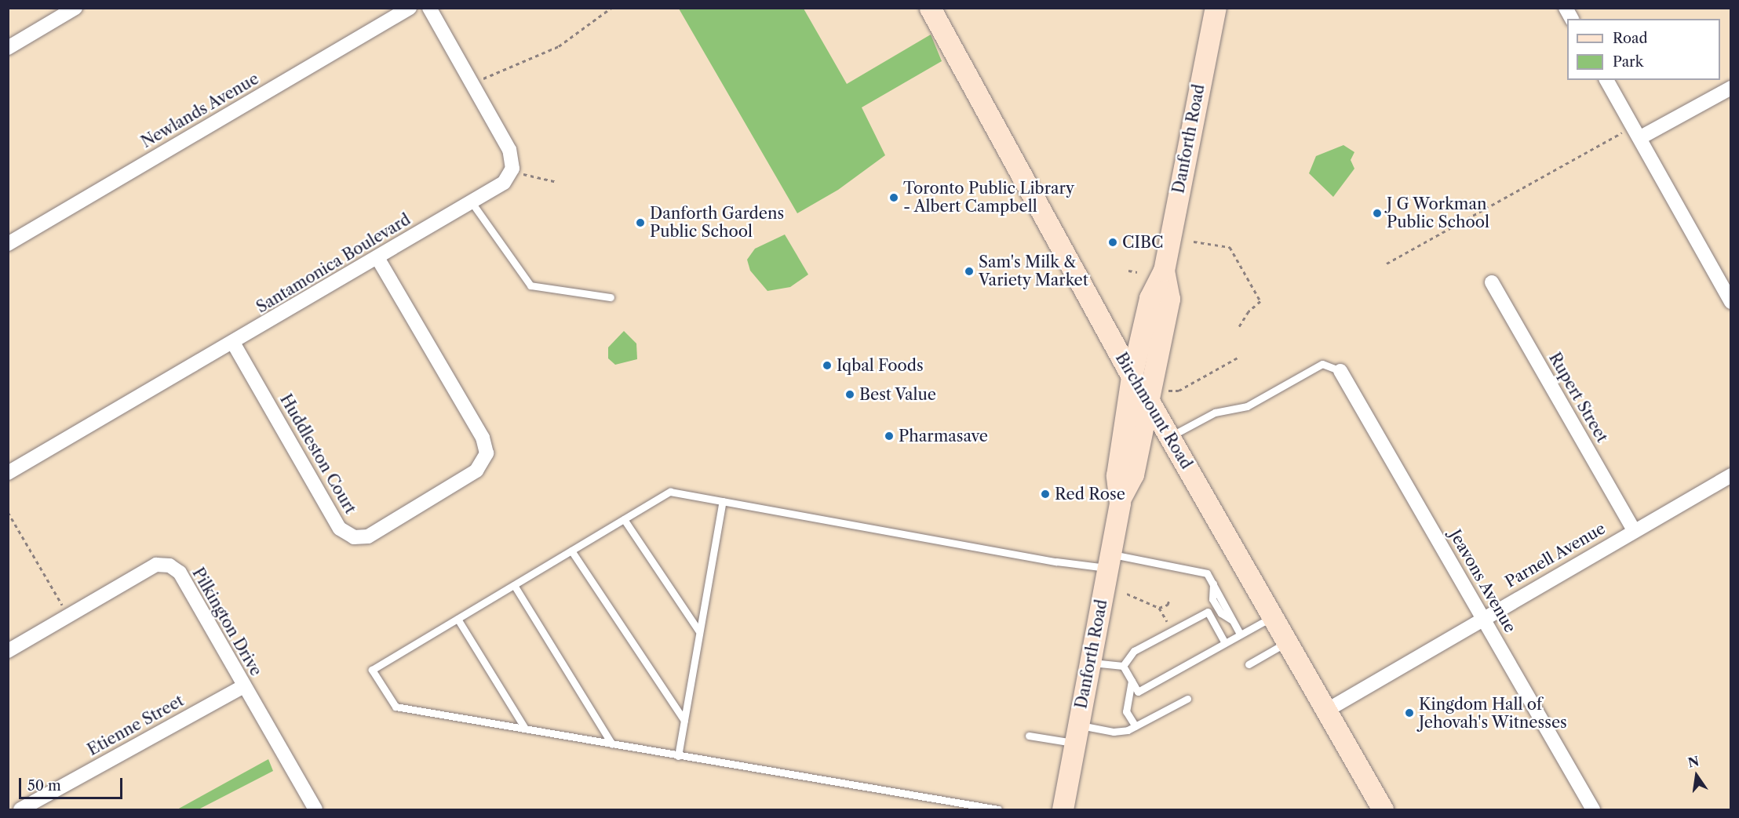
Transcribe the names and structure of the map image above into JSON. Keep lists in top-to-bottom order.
{
  "streets": {
    "main road": ["Danforth Road", "Birchmount Road"],
    "street": [
      "Newlands Avenue",
      "Santamonica Boulevard",
      "Rupert Street",
      "Huddleston Court",
      "Parnell Avenue",
      "Jeavons Avenue",
      "Pilkington Drive",
      "Etienne Street"
    ]
  },
  "crossings": [
    ["Danforth Road", "Birchmount Road"],
    ["Santamonica Boulevard", "Huddleston Court"],
    ["Rupert Street", "Parnell Avenue"],
    ["Birchmount Road", "Parnell Avenue"],
    ["Parnell Avenue", "Jeavons Avenue"],
    ["Pilkington Drive", "Etienne Street"]
  ],
  "places": [
    "Toronto Public Library - Albert Campbell",
    "J G Workman Public School",
    "Danforth Gardens Public School",
    "CIBC",
    "Sam's Milk & Variety Market",
    "Iqbal Foods",
    "Best Value",
    "Pharmasave",
    "Red Rose",
    "Kingdom Hall of Jehovah's Witnesses"
  ],
  "legend": ["Road", "Park"],
  "scale_bar": "50 m",
  "north": "top"
}
